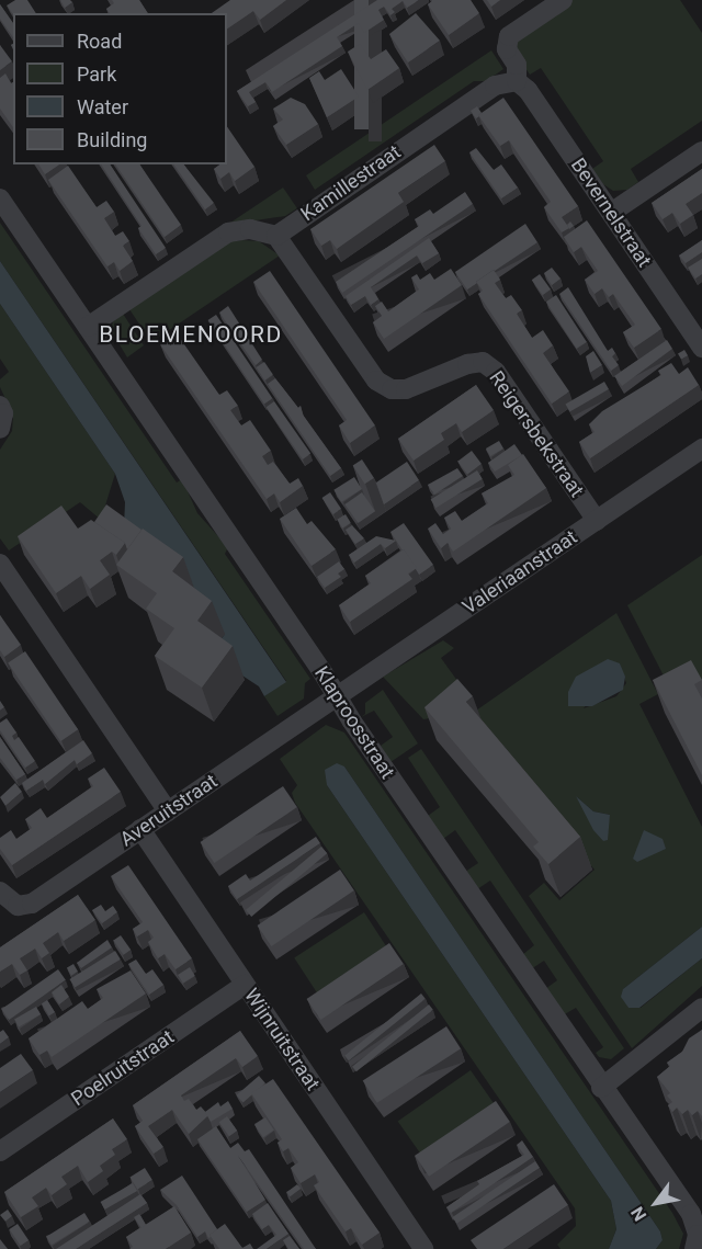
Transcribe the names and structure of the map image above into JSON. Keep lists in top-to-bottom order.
{
  "streets": {
    "street": [
      "Kamillestraat",
      "Bevernelstraat",
      "Reigersbekstraat",
      "Valeriaanstraat",
      "Klaproosstraat",
      "Averuitstraat",
      "Wijnruitstraat",
      "Poelruitstraat"
    ]
  },
  "crossings": [
    ["Kamillestraat", "Bevernelstraat"],
    ["Kamillestraat", "Reigersbekstraat"],
    ["Reigersbekstraat", "Valeriaanstraat"],
    ["Valeriaanstraat", "Klaproosstraat"],
    ["Valeriaanstraat", "Averuitstraat"],
    ["Klaproosstraat", "Averuitstraat"],
    ["Averuitstraat", "Wijnruitstraat"],
    ["Wijnruitstraat", "Poelruitstraat"]
  ],
  "districts": ["BLOEMENOORD"],
  "legend": [
    "Road",
    "Park",
    "Water",
    "Building"
  ],
  "north": "bottom left"
}
